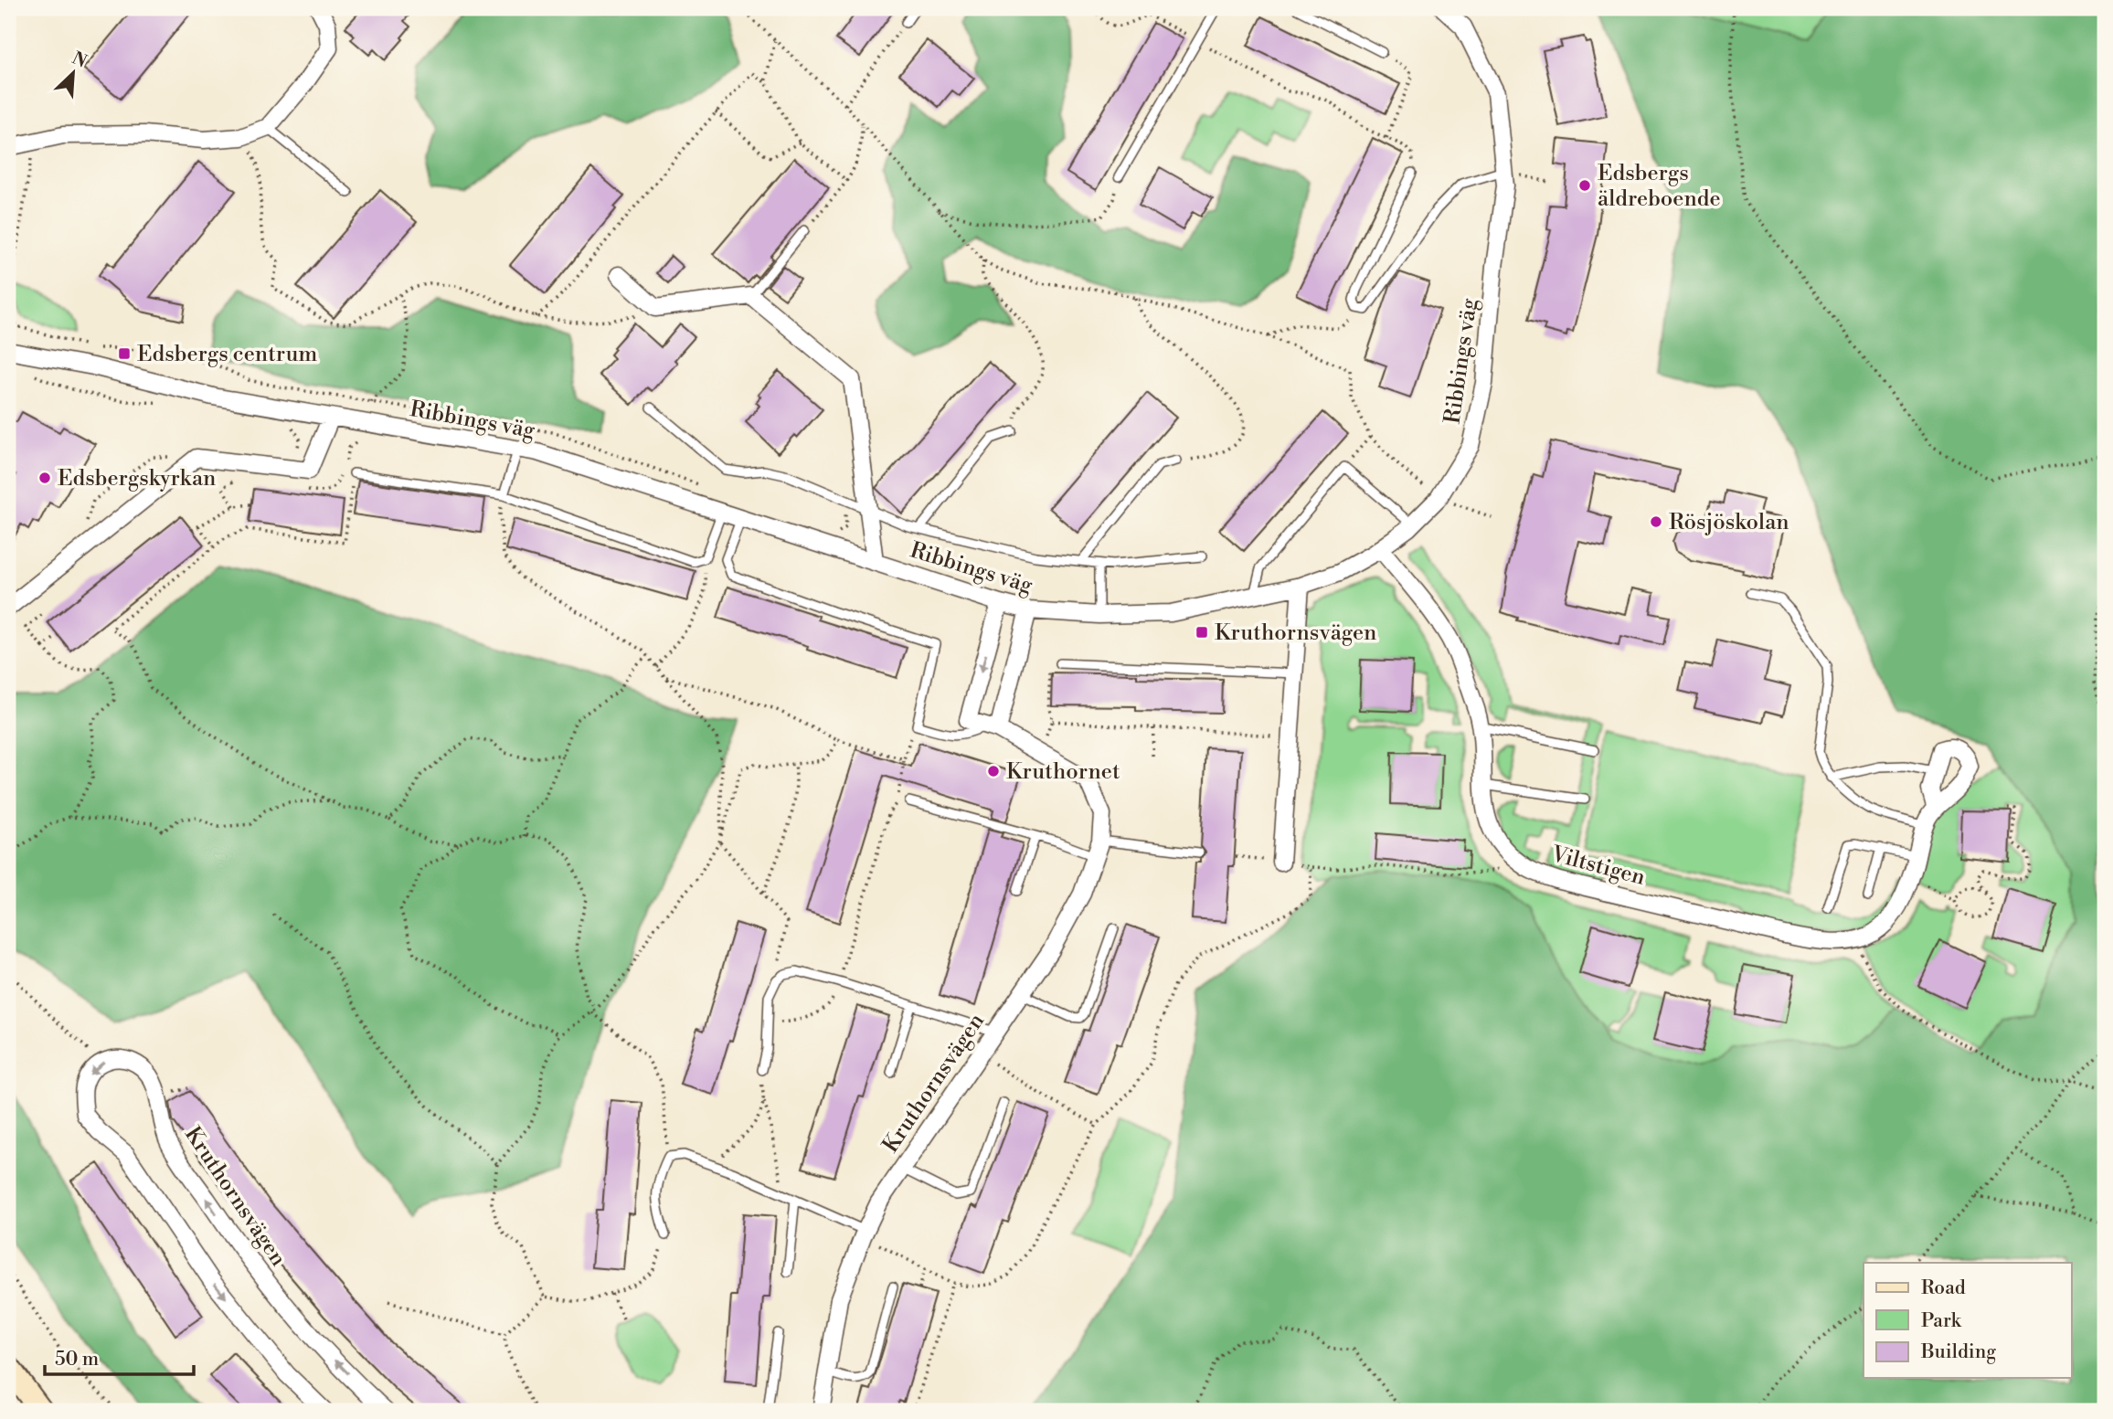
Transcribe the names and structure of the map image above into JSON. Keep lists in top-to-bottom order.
{
  "streets": {
    "street": ["Ribbings väg", "Viltstigen", "Kruthornsvägen"]
  },
  "crossings": [
    ["Ribbings väg", "Viltstigen"],
    ["Ribbings väg", "Kruthornsvägen"]
  ],
  "places": {
    "other": [
      "Edsbergs äldreboende",
      "Edsbergskyrkan",
      "Rösjöskolan",
      "Kruthornet"
    ],
    "transit": ["Edsbergs centrum", "Kruthornsvägen"]
  },
  "legend": ["Road", "Park", "Building"],
  "scale_bar": "50 m",
  "north": "top right"
}
